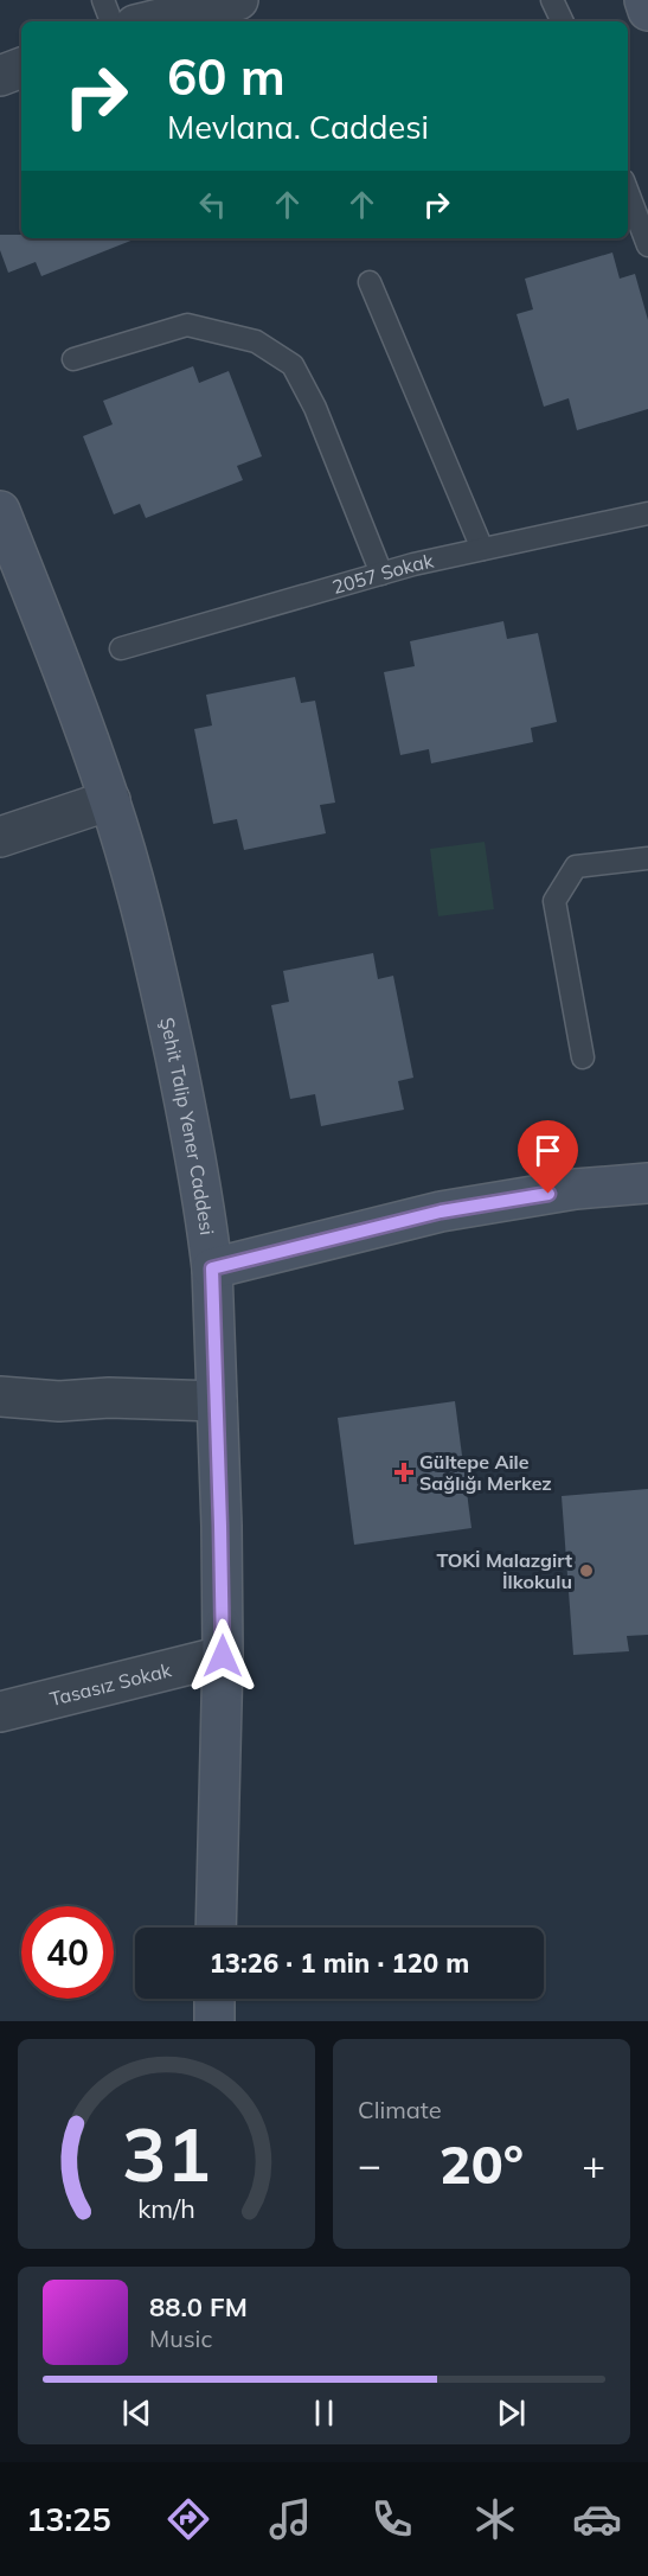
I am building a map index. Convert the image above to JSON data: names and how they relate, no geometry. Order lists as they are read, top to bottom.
{
  "streets": {
    "street": ["Şehit Talip Yener Caddesi", "Tasasız Sokak"],
    "lane": ["2057 Sokak"]
  },
  "crossings": [
    ["Şehit Talip Yener Caddesi", "Tasasız Sokak"]
  ],
  "places": {
    "health": ["Gültepe Aile Sağlığı Merkez"],
    "other": ["TOKİ Malazgirt İlkokulu"]
  },
  "page": {
    "turn": ["60 m", "Mevlana. Caddesi"],
    "limit": "40",
    "trip": "13:26 · 1 min · 120 m",
    "tile": "Climate",
    "heat": ["−", "20°", "+"],
    "song": ["88.0 FM", "Music"],
    "tabs": "13:25",
    "gauge": ["31", "km/h"]
  }
}
